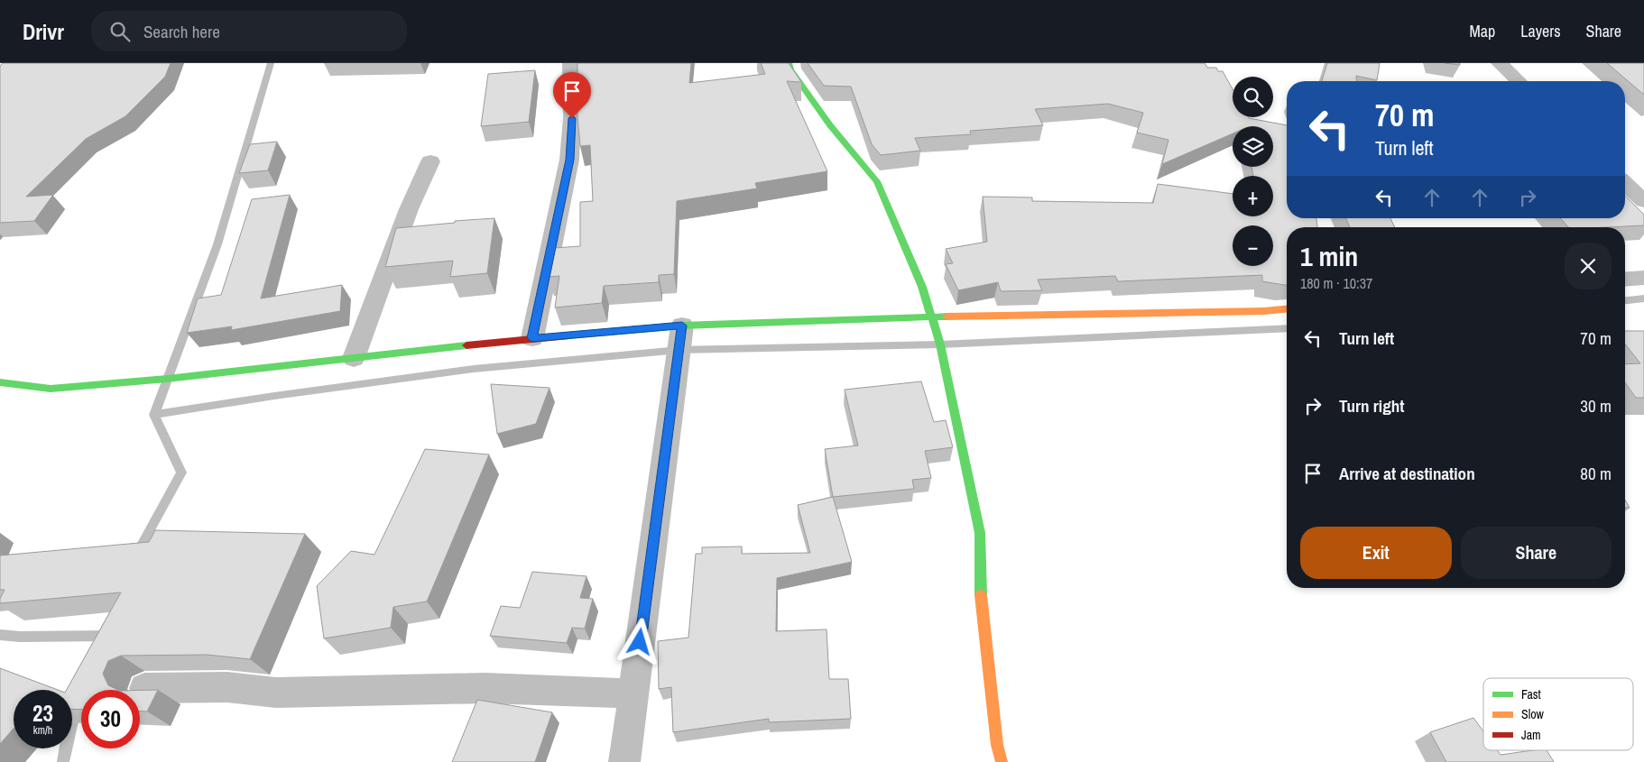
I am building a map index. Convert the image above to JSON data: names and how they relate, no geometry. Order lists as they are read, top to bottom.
{
  "legend": ["Fast", "Slow", "Jam"],
  "page": {
    "header": "Drivr",
    "search": "Search here",
    "nav": ["Map", "Layers", "Share"],
    "map_buttons": ["+", "−"],
    "turn": ["70 m", "Turn left"],
    "heading": ["1 min", "180 m · 10:37"],
    "list": [
      {
        "name": "Turn left",
        "value": "70 m"
      },
      {
        "name": "Turn right",
        "value": "30 m"
      },
      {
        "name": "Arrive at destination",
        "value": "80 m"
      }
    ],
    "buttons": ["Exit", "Share"],
    "speed": "23 km/h",
    "limit": "30"
  }
}
